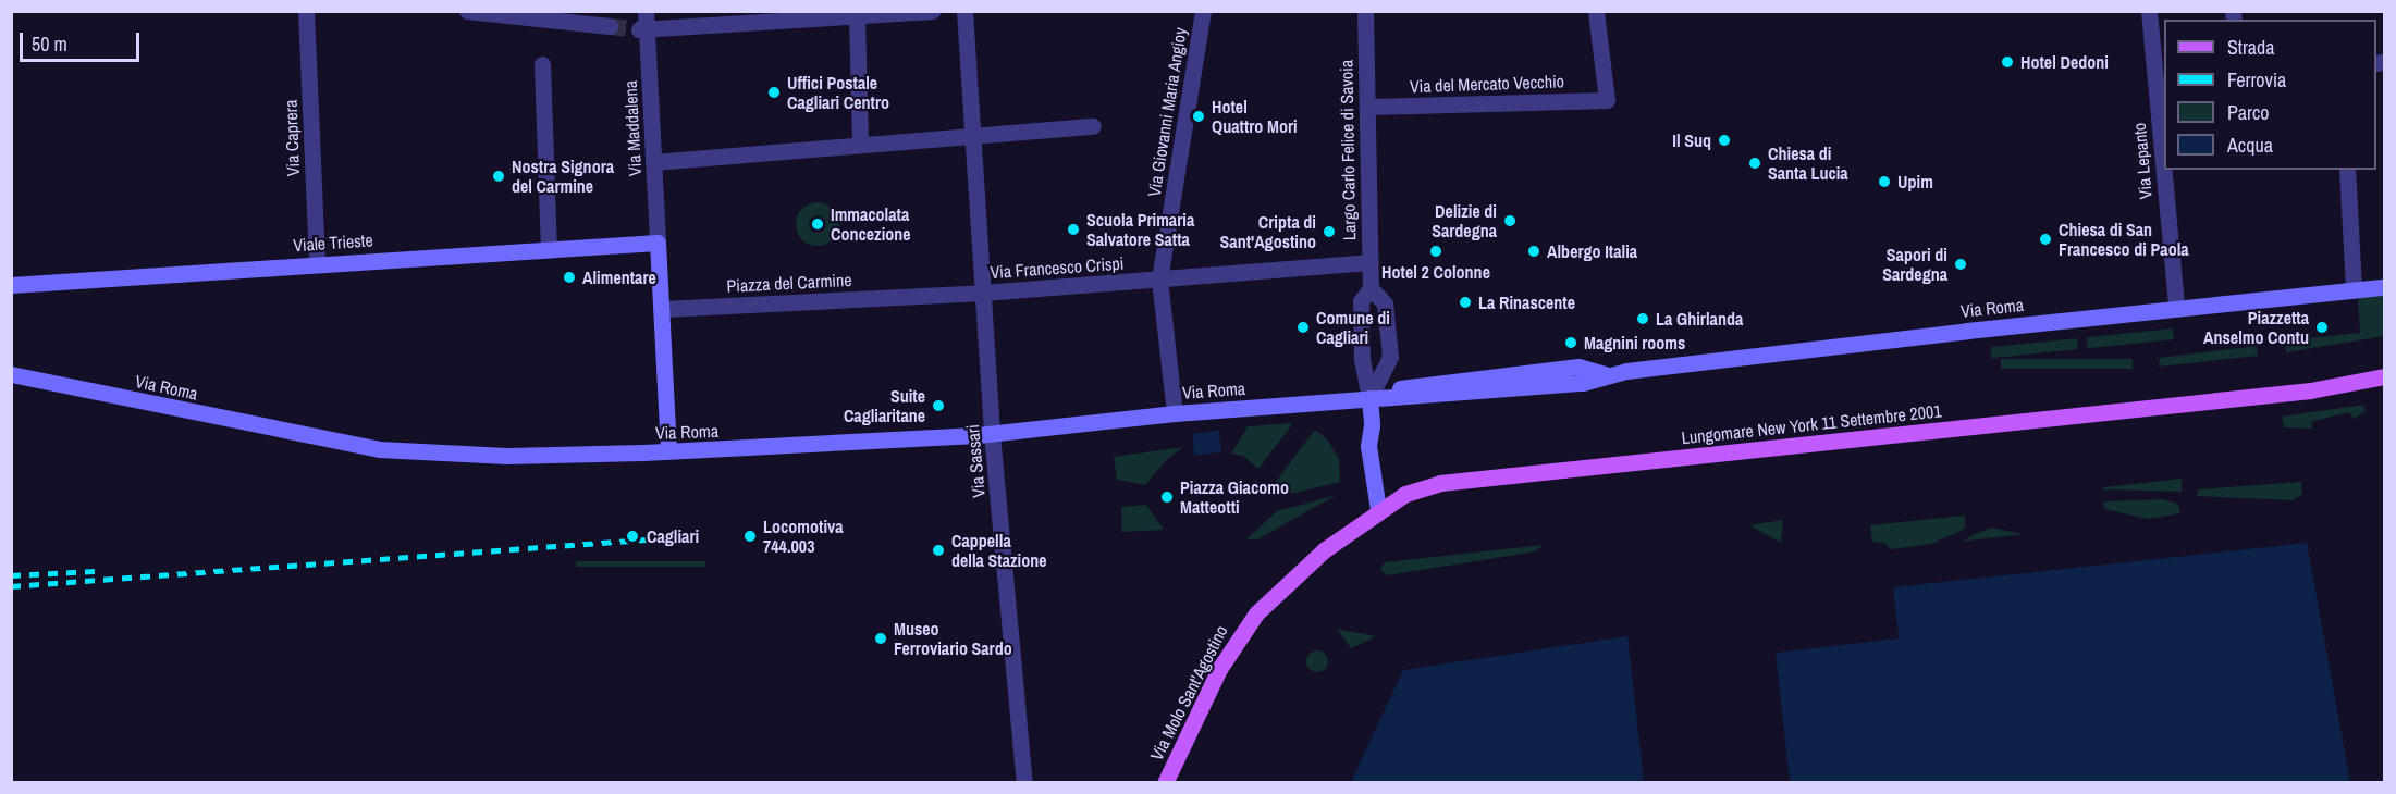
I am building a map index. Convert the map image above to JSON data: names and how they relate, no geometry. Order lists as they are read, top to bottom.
{
  "streets": {
    "main road": [
      "Viale Trieste",
      "Via Roma",
      "Lungomare New York 11 Settembre 2001",
      "Via Molo Sant'Agostino"
    ],
    "street": [
      "Via del Mercato Vecchio",
      "Via Giovanni Maria Angioy",
      "Via Maddalena",
      "Via Caprera",
      "Largo Carlo Felice di Savoia",
      "Via Lepanto",
      "Via Francesco Crispi",
      "Piazza del Carmine",
      "Via Sassari"
    ]
  },
  "crossings": [
    ["Via del Mercato Vecchio", "Largo Carlo Felice di Savoia"],
    ["Via Giovanni Maria Angioy", "Via Francesco Crispi"],
    ["Via Giovanni Maria Angioy", "Via Roma"],
    ["Via Maddalena", "Viale Trieste"],
    ["Via Caprera", "Viale Trieste"],
    ["Largo Carlo Felice di Savoia", "Via Francesco Crispi"],
    ["Largo Carlo Felice di Savoia", "Via Roma"],
    ["Via Lepanto", "Via Roma"],
    ["Via Francesco Crispi", "Piazza del Carmine"],
    ["Via Francesco Crispi", "Via Sassari"],
    ["Piazza del Carmine", "Via Sassari"],
    ["Via Roma", "Via Sassari"],
    ["Lungomare New York 11 Settembre 2001", "Via Molo Sant'Agostino"]
  ],
  "places": [
    "Hotel Dedoni",
    "Uffici Postale Cagliari Centro",
    "Hotel Quattro Mori",
    "Il Suq",
    "Chiesa di Santa Lucia",
    "Nostra Signora del Carmine",
    "Upim",
    "Delizie di Sardegna",
    "Immacolata Concezione",
    "Scuola Primaria Salvatore Satta",
    "Cripta di Sant'Agostino",
    "Chiesa di San Francesco di Paola",
    "Hotel 2 Colonne",
    "Albergo Italia",
    "Sapori di Sardegna",
    "Alimentare",
    "La Rinascente",
    "La Ghirlanda",
    "Comune di Cagliari",
    "Piazzetta Anselmo Contu",
    "Magnini rooms",
    "Suite Cagliaritane",
    "Piazza Giacomo Matteotti",
    "Cagliari",
    "Locomotiva 744.003",
    "Cappella della Stazione",
    "Museo Ferroviario Sardo"
  ],
  "legend": [
    "Strada",
    "Ferrovia",
    "Parco",
    "Acqua"
  ],
  "scale_bar": "50 m"
}
